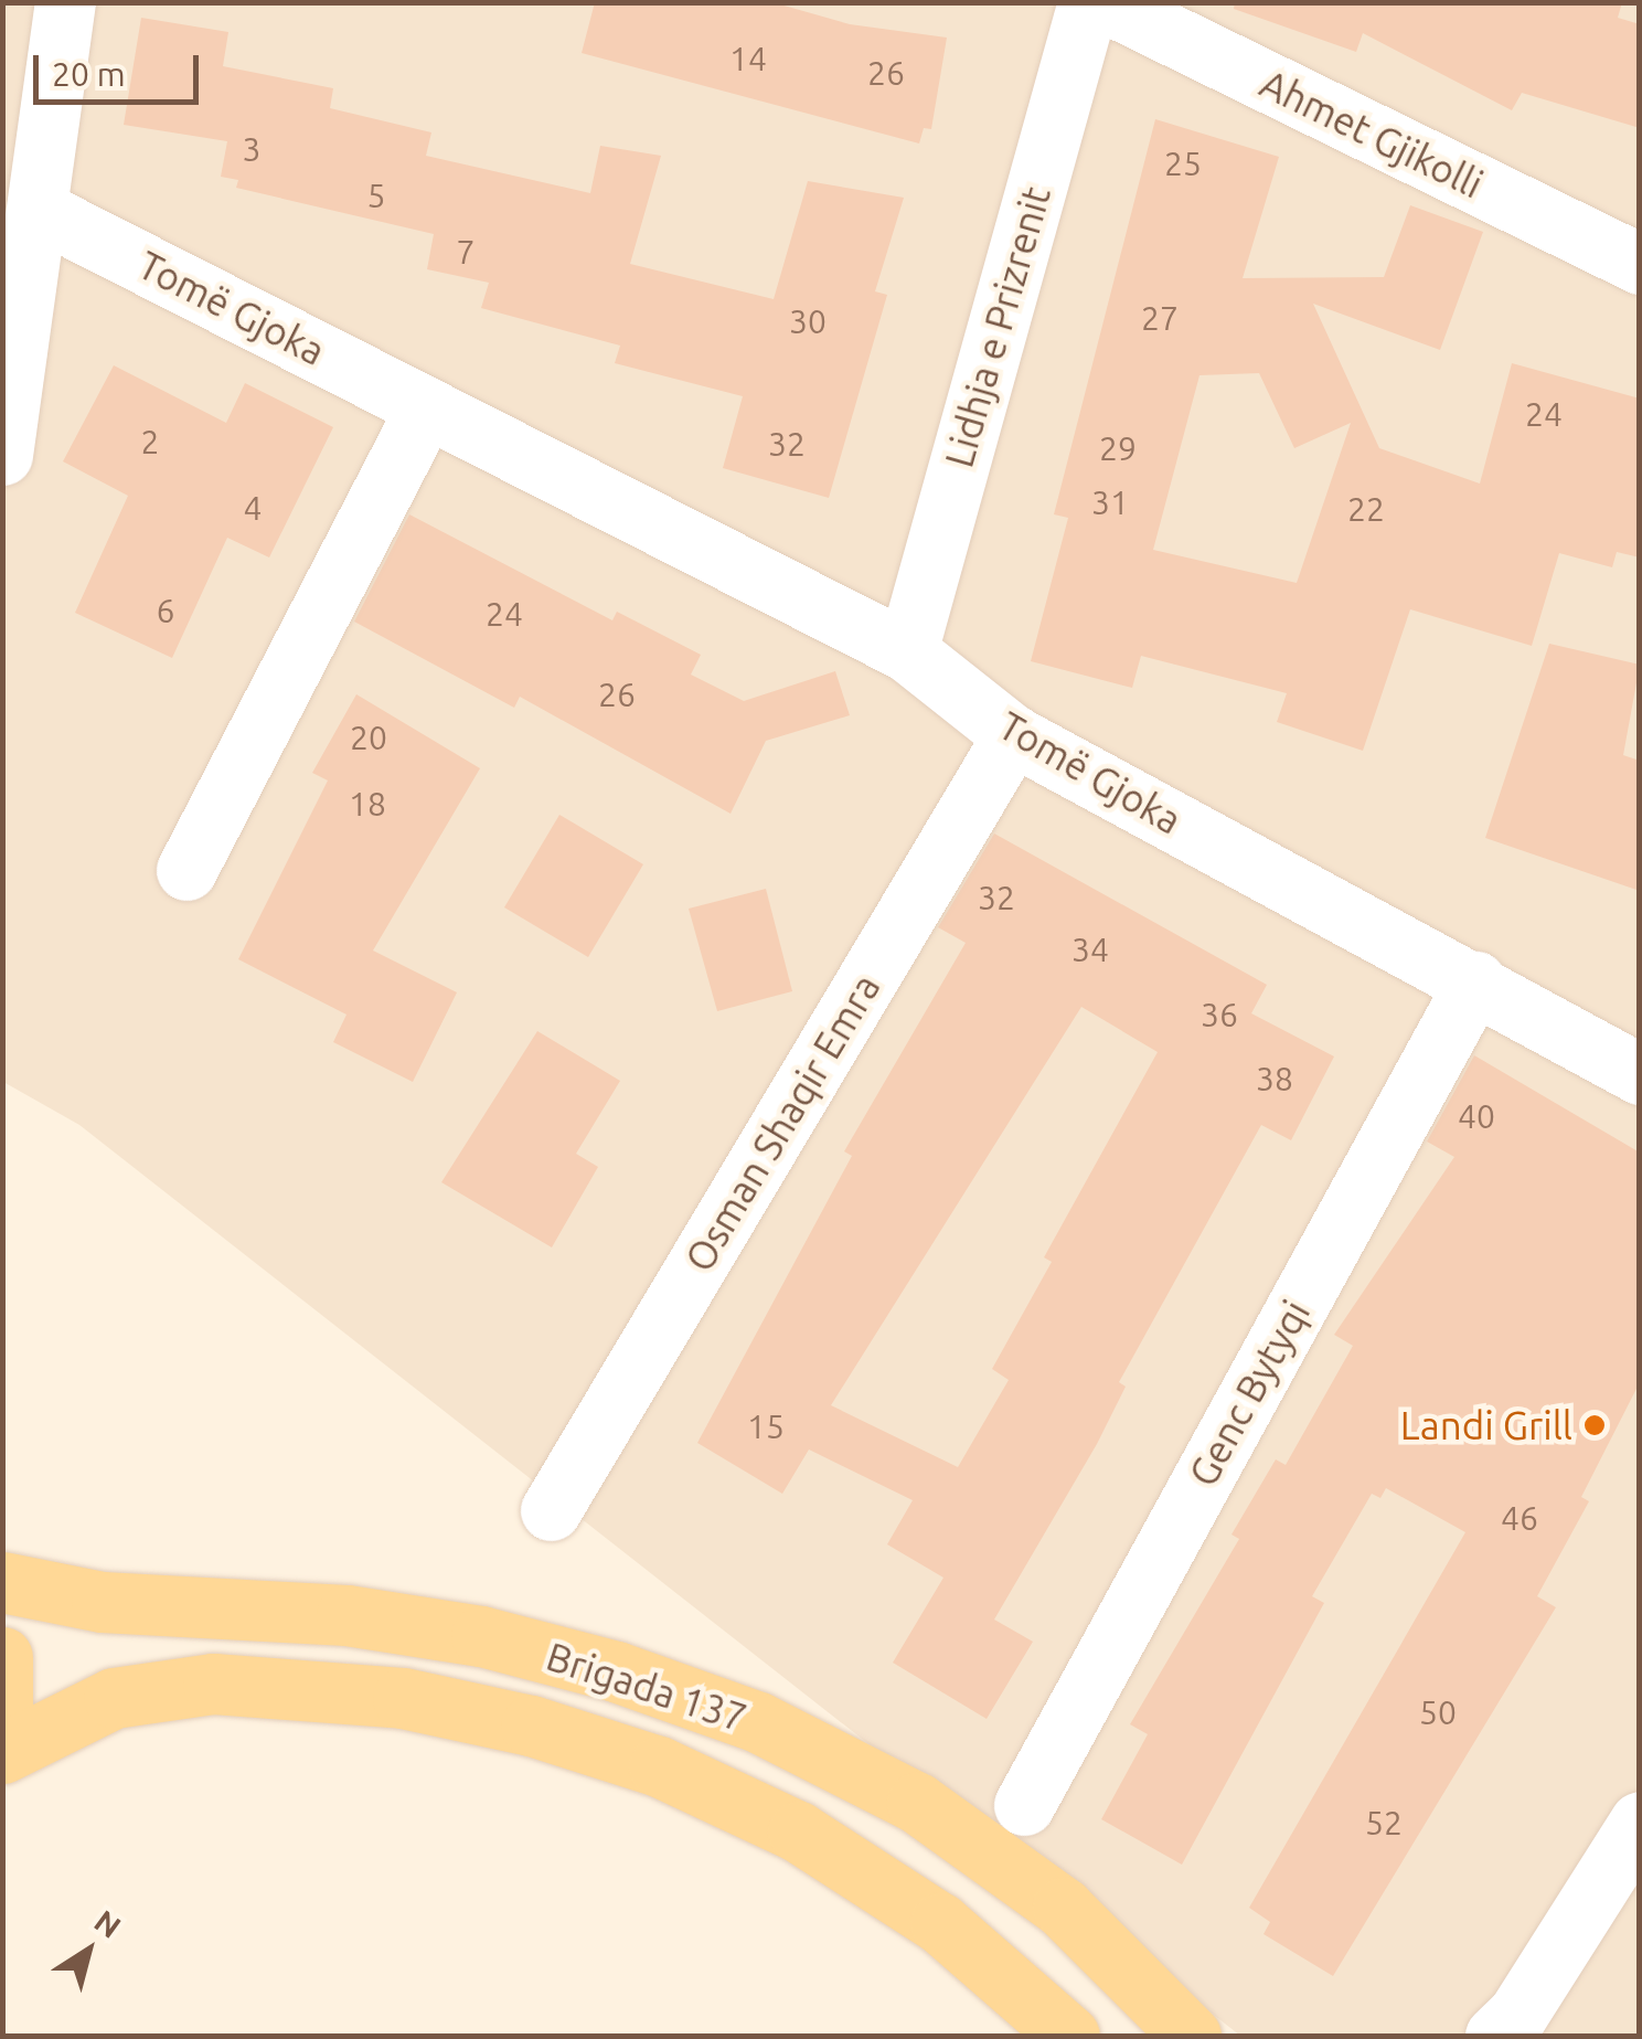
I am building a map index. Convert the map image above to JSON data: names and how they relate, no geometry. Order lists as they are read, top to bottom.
{
  "streets": {
    "main road": ["Brigada 137"],
    "street": [
      "Ahmet Gjikolli",
      "Tomë Gjoka",
      "Lidhja e Prizrenit",
      "Osman Shaqir Emra",
      "Genc Bytyqi"
    ]
  },
  "crossings": [
    ["Tomë Gjoka", "Lidhja e Prizrenit"],
    ["Tomë Gjoka", "Osman Shaqir Emra"],
    ["Tomë Gjoka", "Genc Bytyqi"]
  ],
  "places": ["Landi Grill"],
  "house_numbers": [
    "14",
    "26",
    "3",
    "25",
    "5",
    "7",
    "27",
    "30",
    "24",
    "2",
    "32",
    "29",
    "31",
    "4",
    "22",
    "6",
    "24",
    "26",
    "20",
    "18",
    "32",
    "34",
    "36",
    "38",
    "40",
    "15",
    "46",
    "50",
    "52"
  ],
  "scale_bar": "20 m",
  "north": "top right"
}
